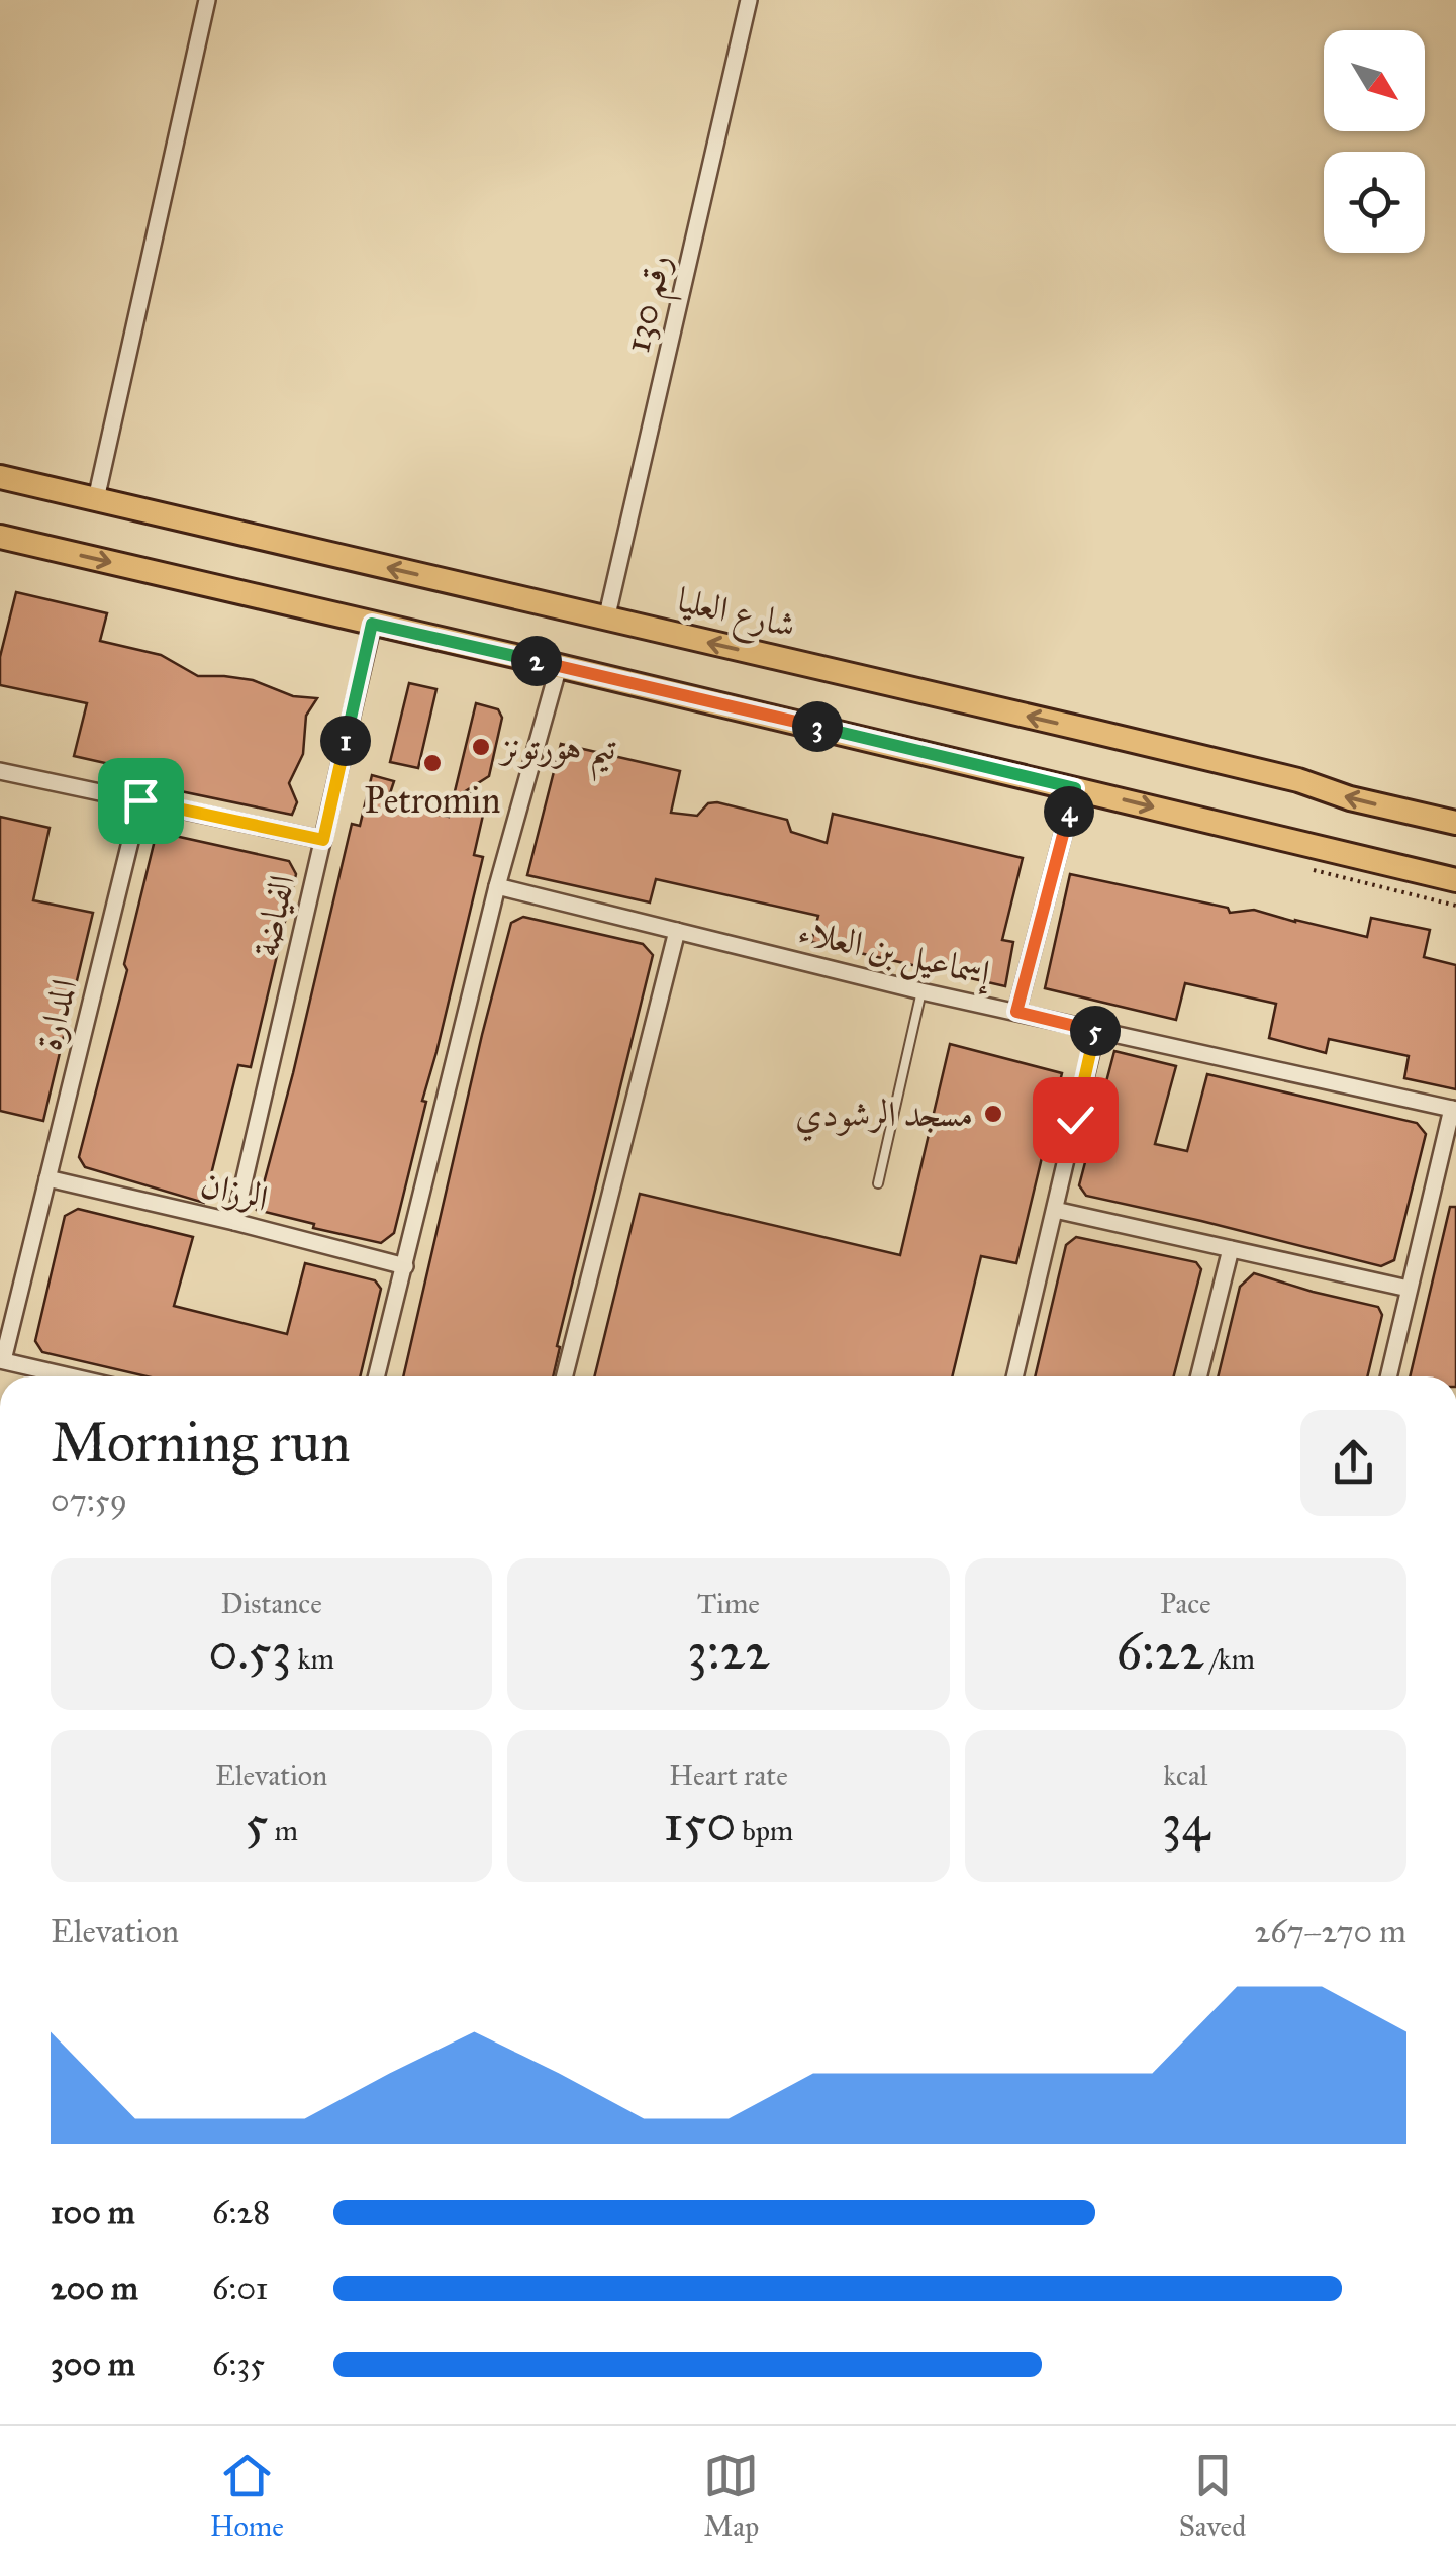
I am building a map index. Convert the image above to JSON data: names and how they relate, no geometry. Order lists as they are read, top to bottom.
{
  "streets": {
    "main road": ["شارع العليا"],
    "street": [
      "رقم 130",
      "الفياضة",
      "إسماعيل بن العلاء",
      "المدارة",
      "الرزان"
    ]
  },
  "crossings": [
    ["رقم 130", "شارع العليا"],
    ["الفياضة", "الرزان"],
    ["المدارة", "الرزان"]
  ],
  "places": ["تيم هورتونز", "Petromin", "مسجد الرشودي"],
  "north": "bottom right",
  "page": {
    "pins": [
      "2",
      "3",
      "1",
      "4",
      "5"
    ],
    "heading": ["Morning run", "07:59"],
    "stats": [
      ["Distance", "0.53 km"],
      ["Time", "3:22"],
      ["Pace", "6:22 /km"],
      ["Elevation", "5 m"],
      ["Heart rate", "150 bpm"],
      ["kcal", "34"]
    ],
    "chart": ["Elevation", "267–270 m"],
    "list": [
      {
        "name": "100 m",
        "note": "6:28"
      },
      {
        "name": "200 m",
        "note": "6:01"
      },
      {
        "name": "300 m",
        "note": "6:35"
      }
    ],
    "tabs": ["Home", "Map", "Saved"]
  }
}
